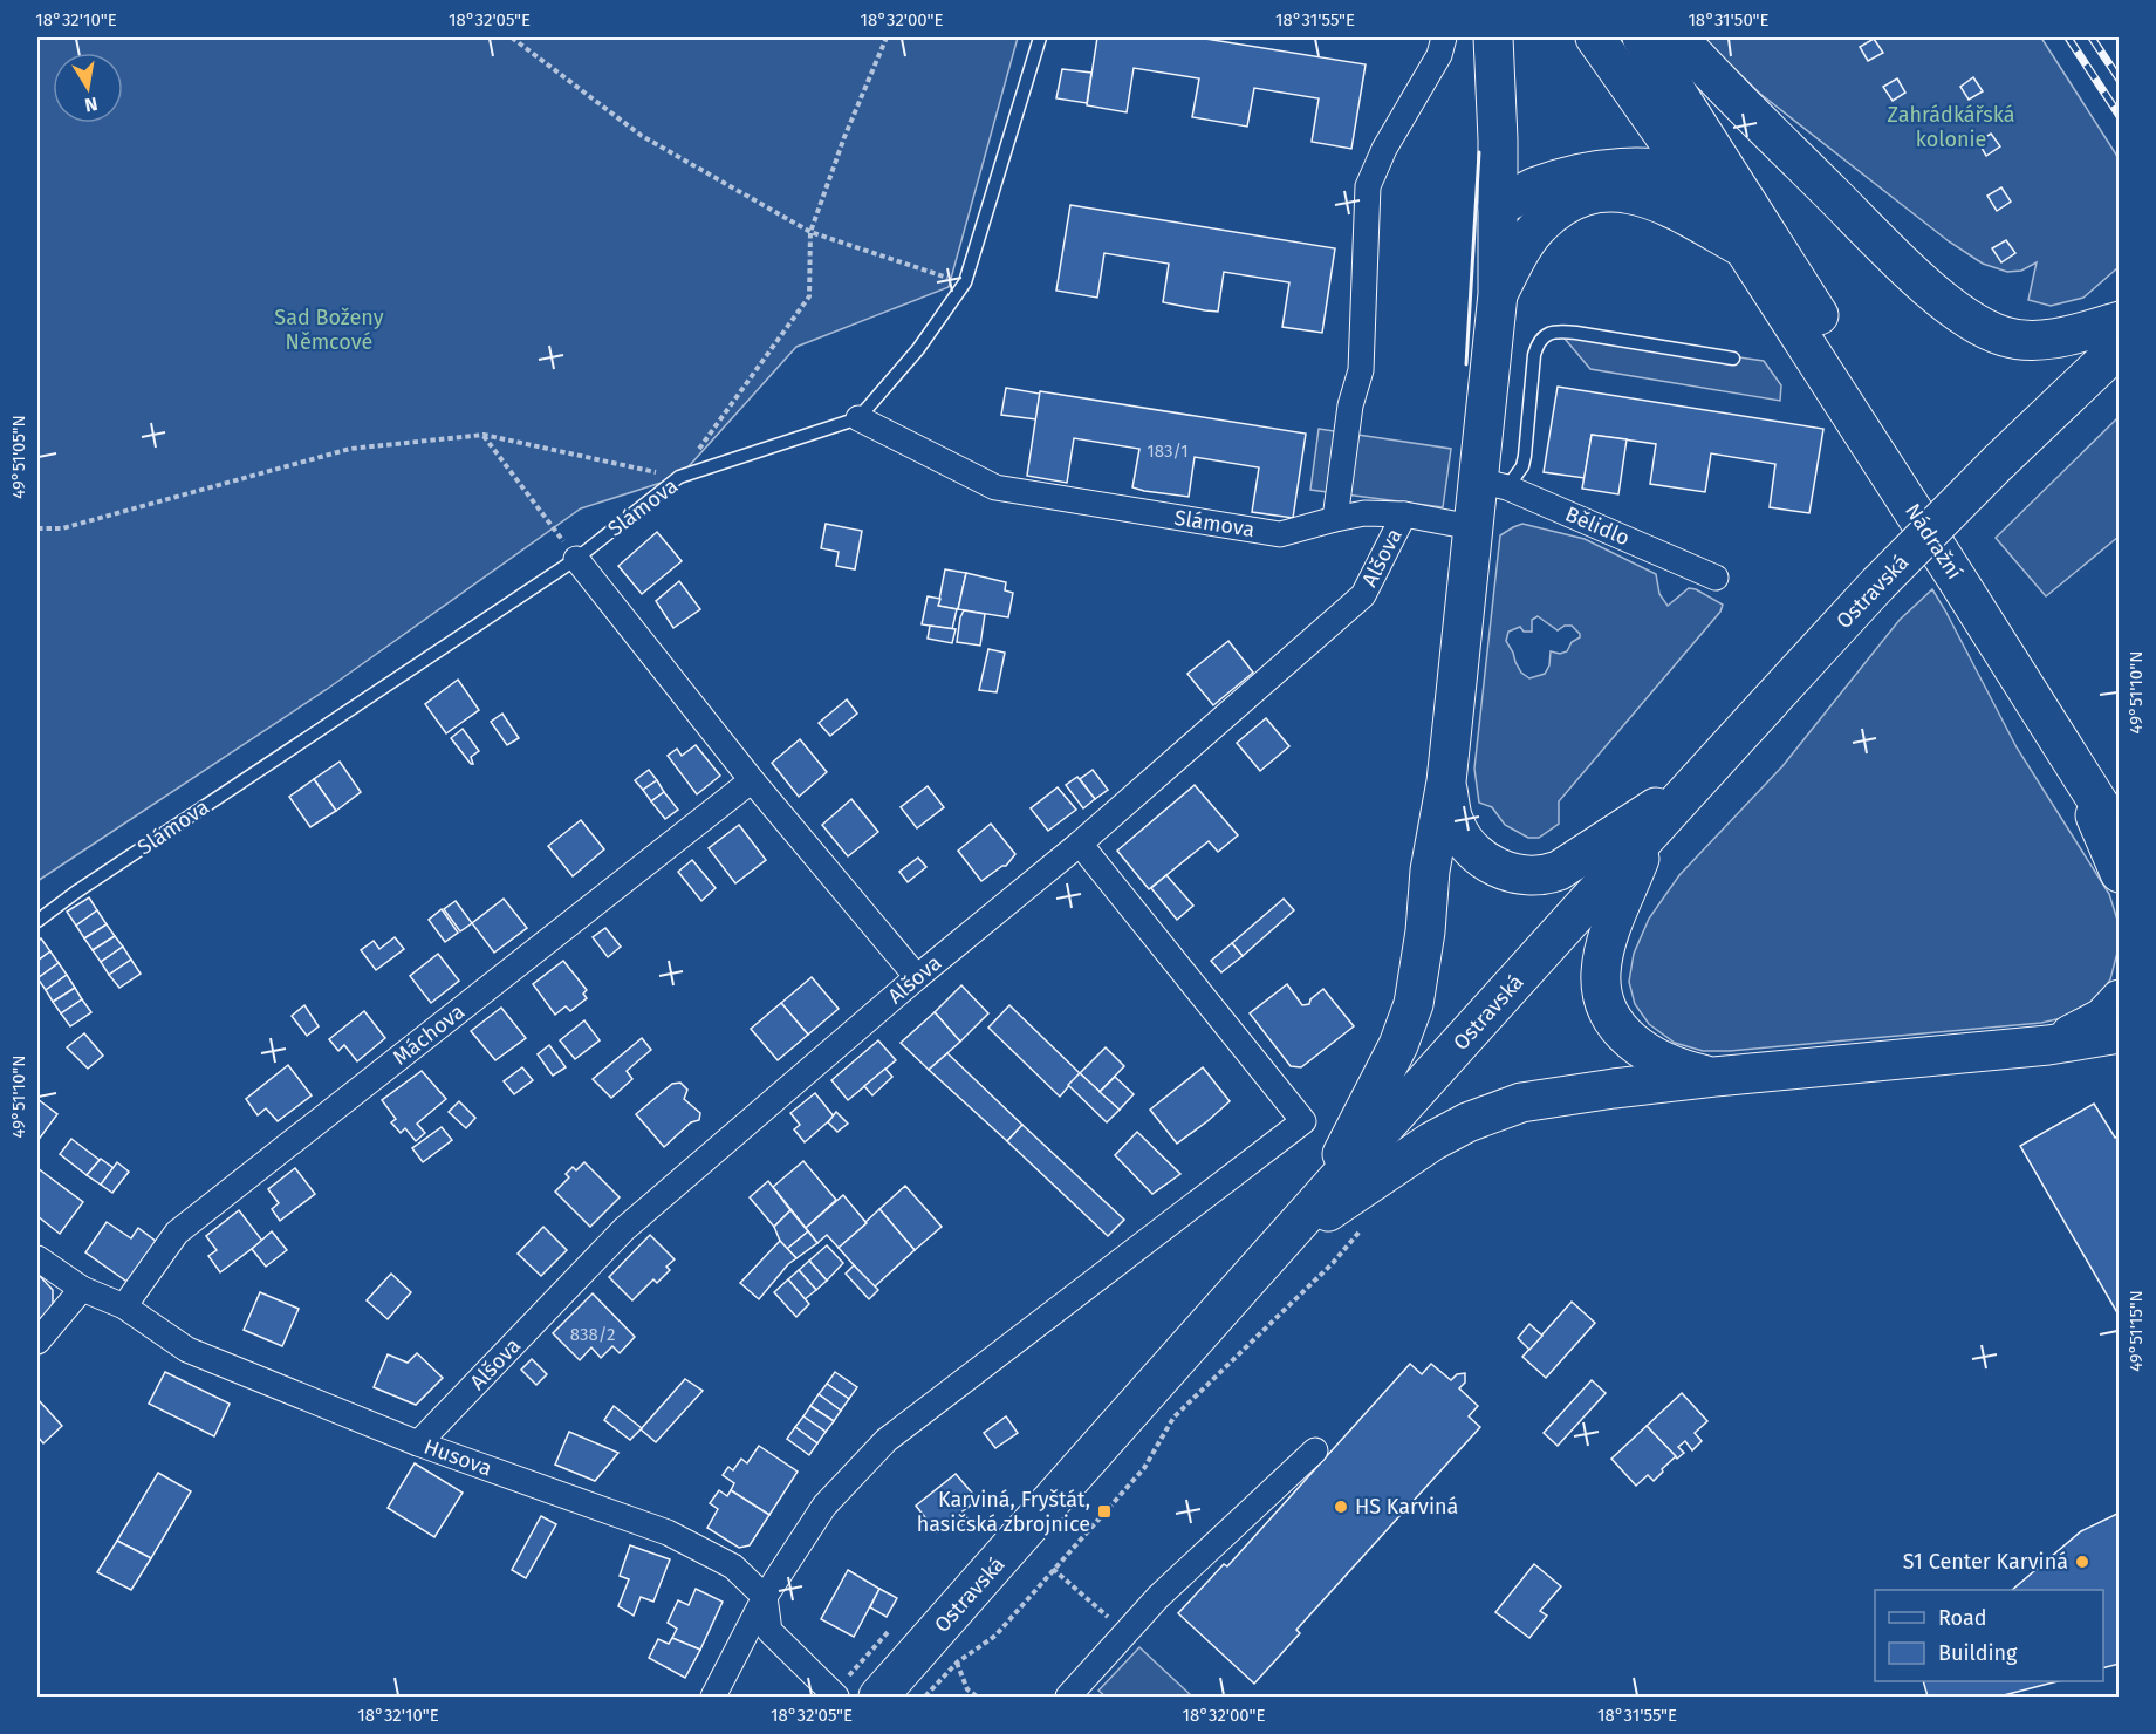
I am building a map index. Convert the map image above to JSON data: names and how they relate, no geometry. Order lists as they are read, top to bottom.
{
  "streets": {
    "main road": ["Nádražní", "Ostravská"],
    "street": [
      "Slámova",
      "Bělidlo",
      "Alšova",
      "Máchova",
      "Husova"
    ]
  },
  "crossings": [
    ["Slámova", "Alšova"],
    ["Alšova", "Husova"],
    ["Máchova", "Husova"]
  ],
  "parks": ["Zahrádkářská kolonie", "Sad Boženy Němcové"],
  "places": {
    "other": ["HS Karviná", "S1 Center Karviná"],
    "transit": ["Karviná, Fryštát, hasičská zbrojnice"]
  },
  "house_numbers": ["183/1", "838/2"],
  "legend": ["Road", "Building"],
  "north": "bottom",
  "coordinates": [
    "18°32'10\"E",
    "18°32'05\"E",
    "18°32'00\"E",
    "18°31'55\"E",
    "18°31'50\"E",
    "49°51'05\"N",
    "49°51'10\"N",
    "49°51'15\"N"
  ]
}
